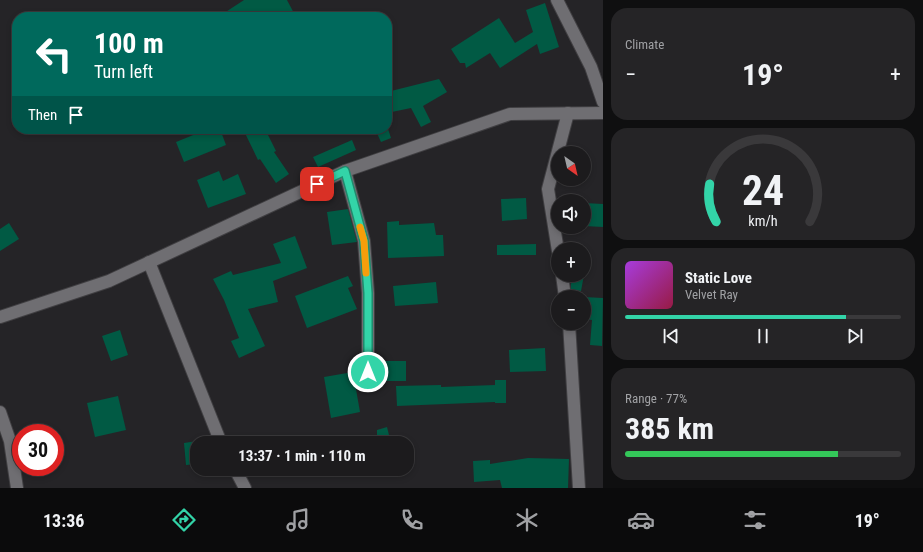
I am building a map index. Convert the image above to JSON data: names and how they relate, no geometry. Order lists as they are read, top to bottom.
{
  "north": "bottom right",
  "page": {
    "tile": [
      "Climate",
      ["Range · 77%", "385 km"]
    ],
    "turn": ["100 m", "Turn left"],
    "heat": ["−", "19°", "+"],
    "then": "Then",
    "map_buttons": ["+", "−"],
    "song": ["Static Love", "Velvet Ray"],
    "limit": "30",
    "trip": "13:37 · 1 min · 110 m",
    "tabs": ["13:36", "19°"],
    "gauge": ["24", "km/h"]
  }
}
